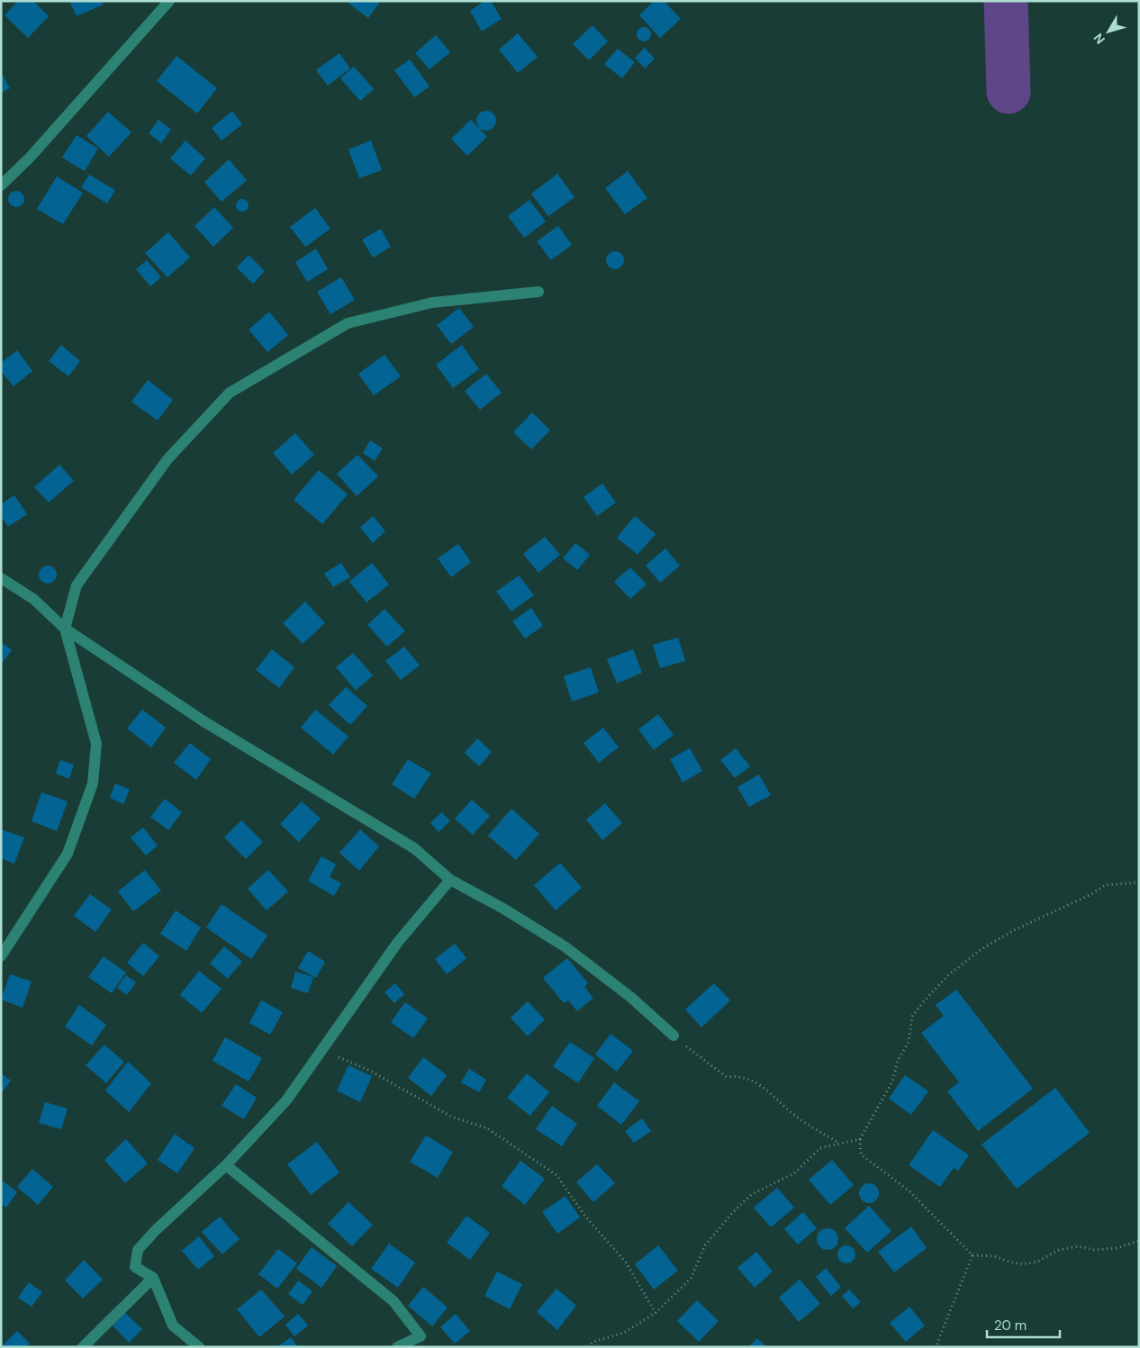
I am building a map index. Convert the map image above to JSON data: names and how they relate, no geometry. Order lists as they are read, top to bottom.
{
  "scale_bar": "20 m",
  "north": "bottom left"
}
